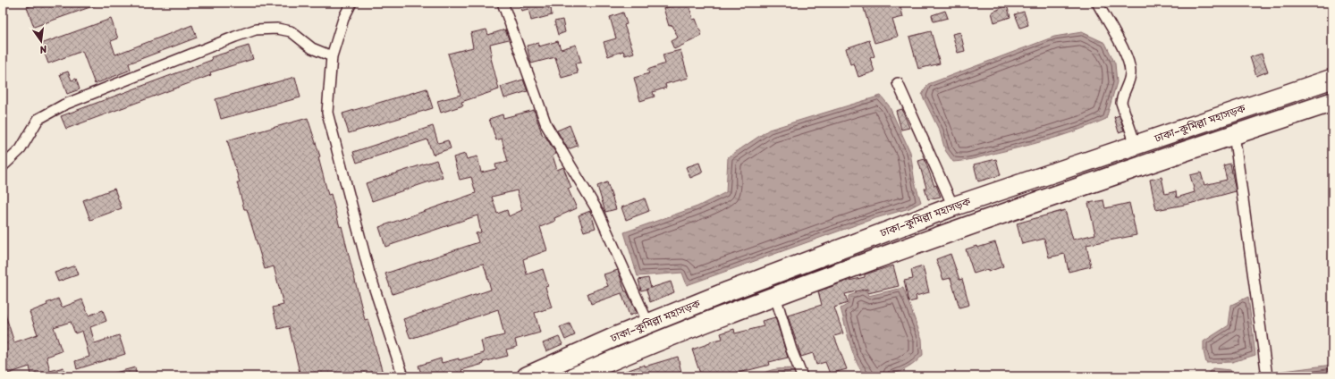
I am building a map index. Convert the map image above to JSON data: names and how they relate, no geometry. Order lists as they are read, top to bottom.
{
  "streets": {
    "highway": ["ঢাকা–কুমিল্লা মহাসড়ক"]
  },
  "north": "bottom"
}
